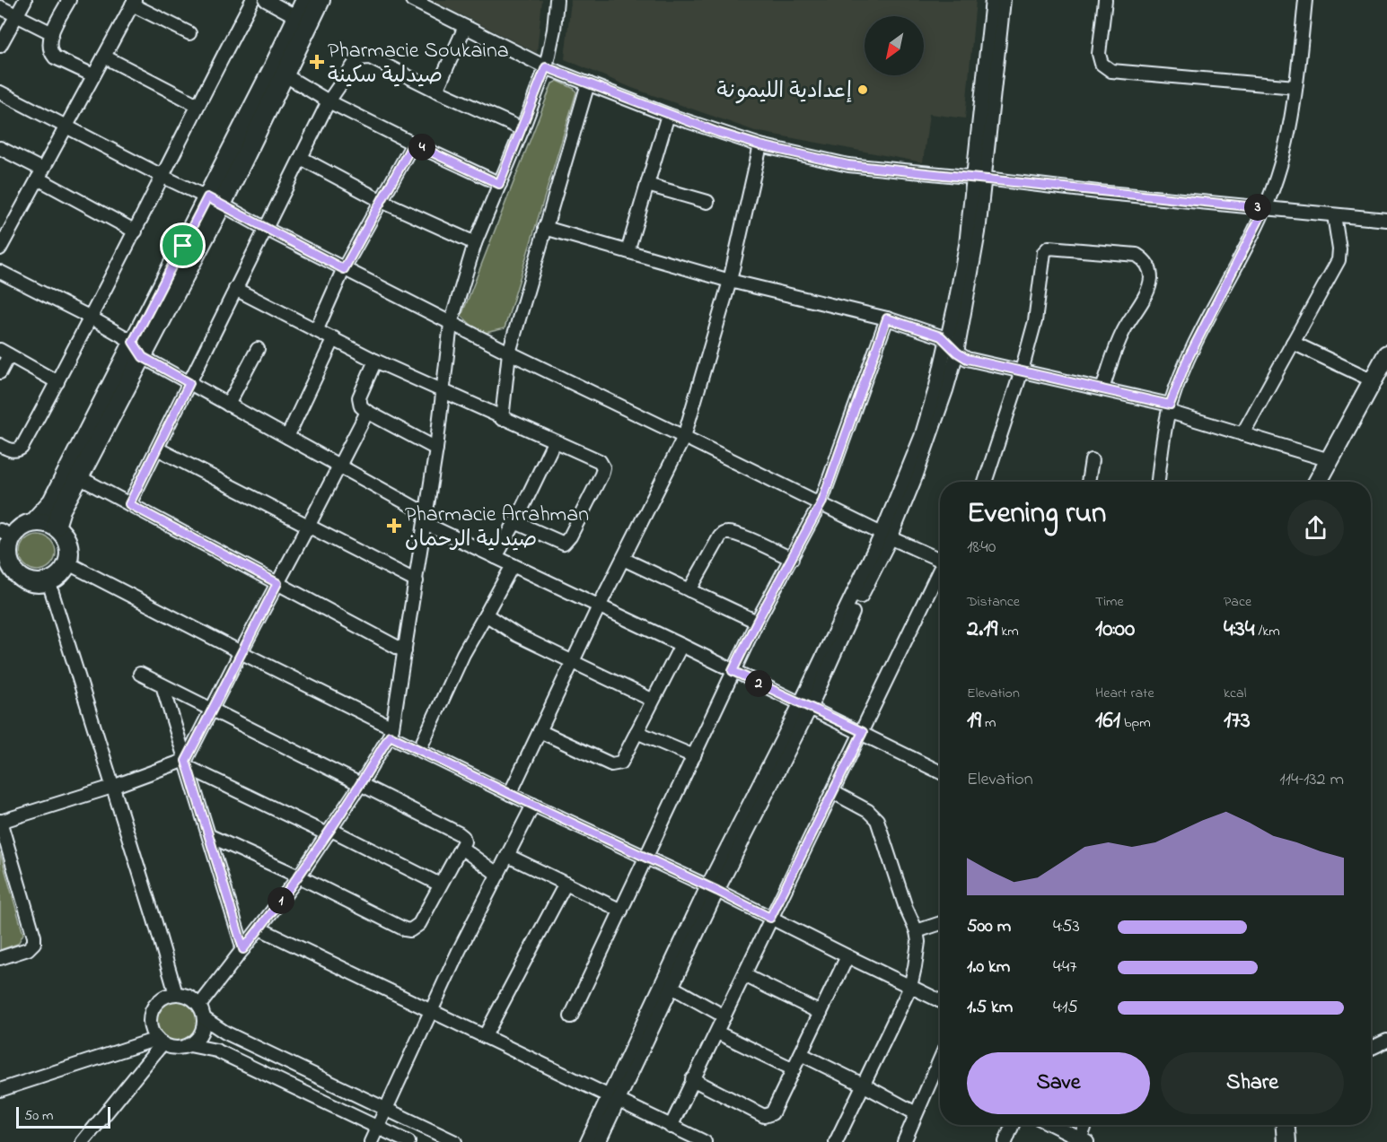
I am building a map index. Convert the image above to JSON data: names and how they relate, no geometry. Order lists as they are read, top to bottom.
{
  "places": {
    "health": ["Pharmacie Soukaina صيدلية سكينة", "Pharmacie Arrahman صيدلية الرحمان"],
    "other": ["إعدادية الليمونة"]
  },
  "scale_bar": "50 m",
  "north": "bottom left",
  "page": {
    "pins": [
      "4",
      "3",
      "2",
      "1"
    ],
    "heading": ["Evening run", "18:40"],
    "stats": [
      ["Distance", "2.19 km"],
      ["Time", "10:00"],
      ["Pace", "4:34 /km"],
      ["Elevation", "19 m"],
      ["Heart rate", "161 bpm"],
      ["kcal", "173"]
    ],
    "chart": ["Elevation", "114–132 m"],
    "list": [
      {
        "name": "500 m",
        "note": "4:53"
      },
      {
        "name": "1.0 km",
        "note": "4:47"
      },
      {
        "name": "1.5 km",
        "note": "4:15"
      }
    ],
    "buttons": ["Save", "Share"],
    "scale": "50 m"
  }
}
